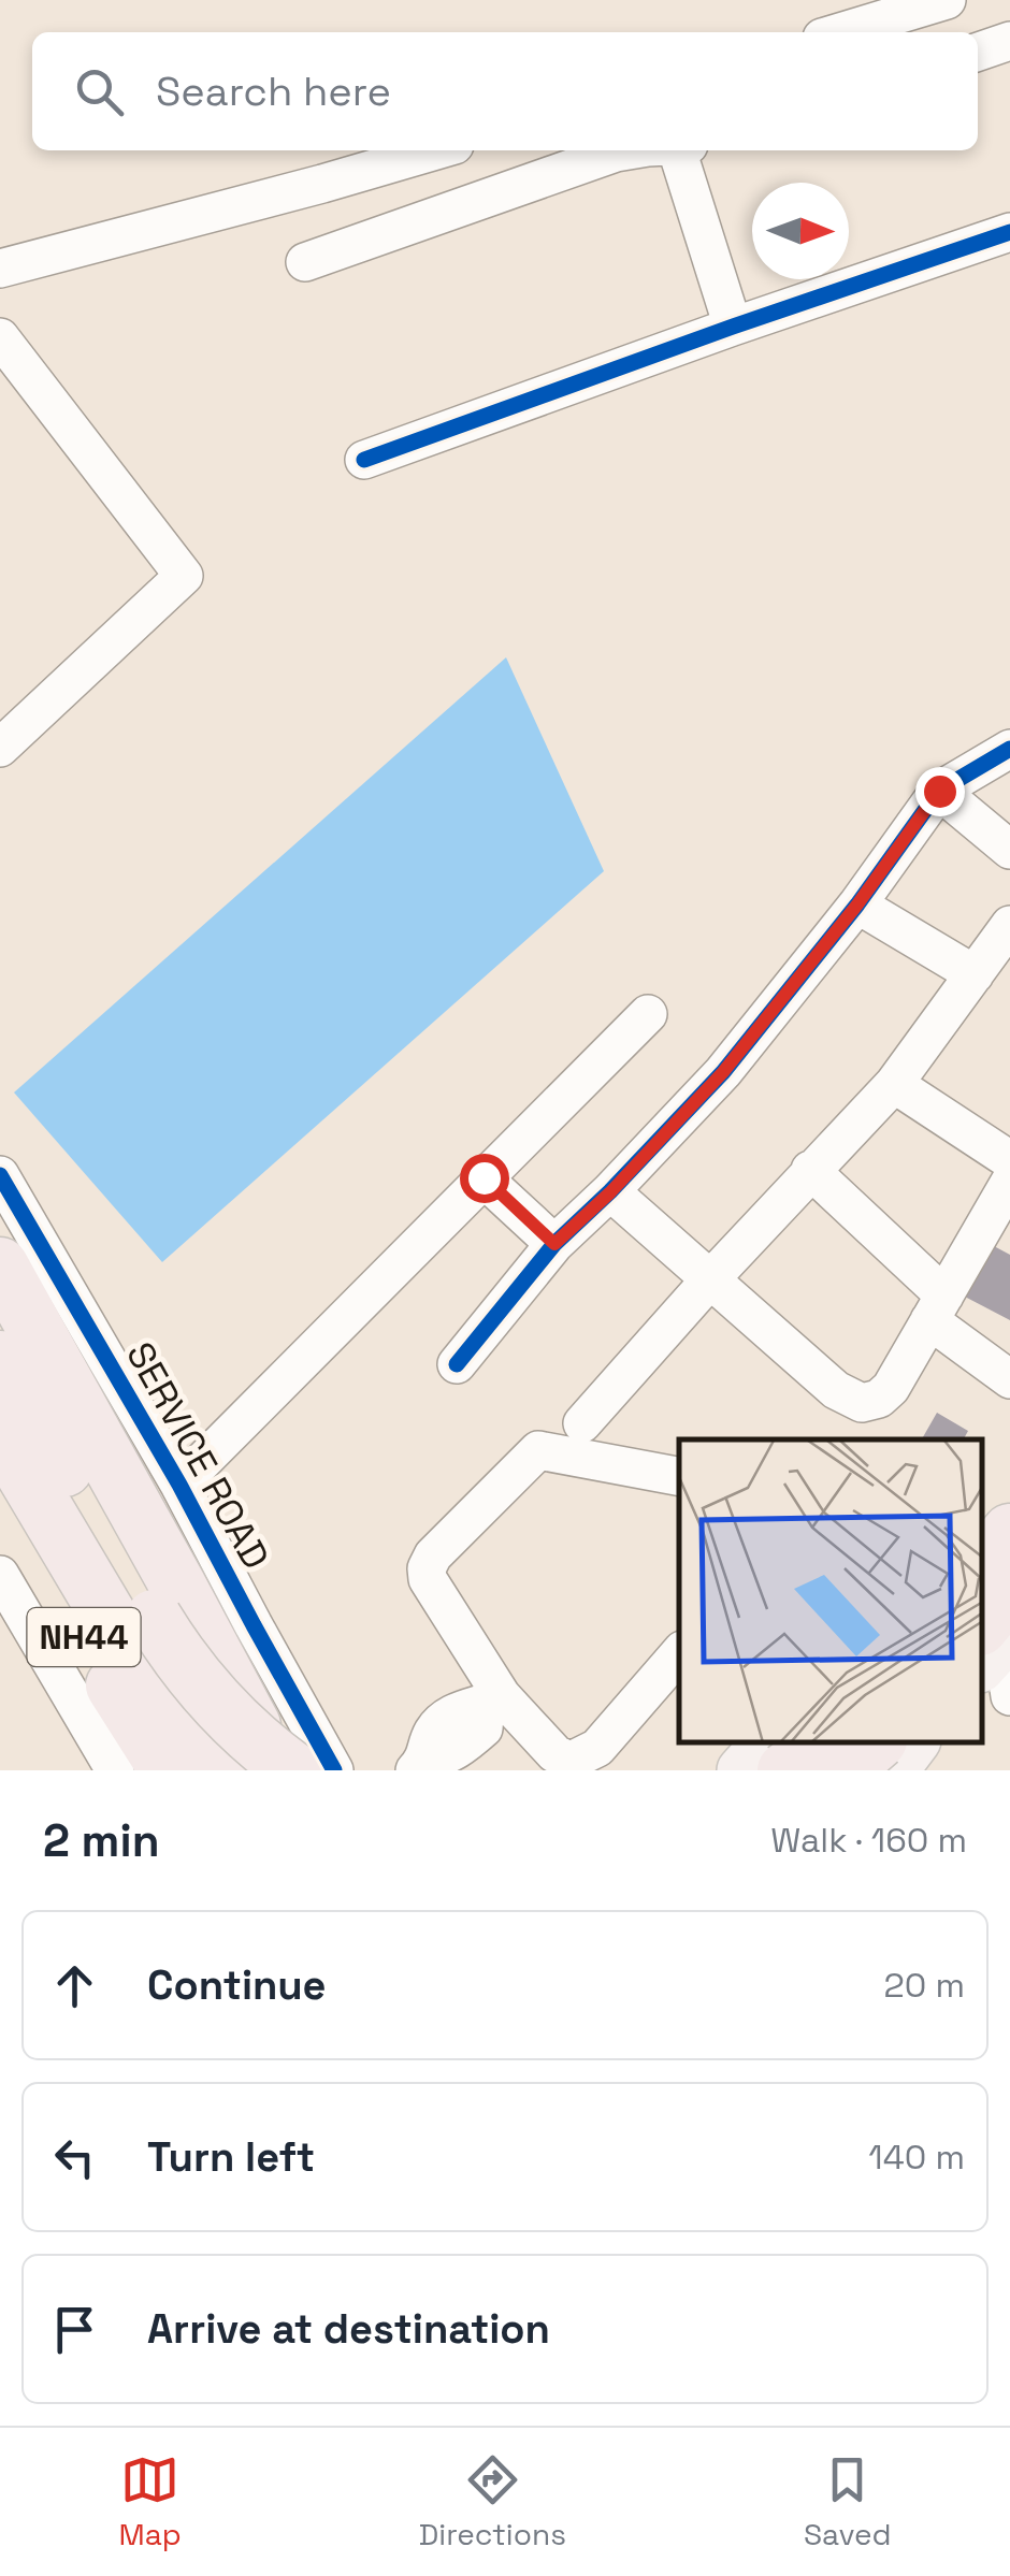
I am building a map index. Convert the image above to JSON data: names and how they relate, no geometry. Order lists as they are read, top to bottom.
{
  "streets": {
    "highway": ["NH44"],
    "street": ["SERVICE ROAD"]
  },
  "north": "right",
  "page": {
    "search": "Search here",
    "heading": ["2 min", "Walk · 160 m"],
    "list": [
      ["Continue", "20 m"],
      ["Turn left", "140 m"],
      "Arrive at destination"
    ],
    "nav": ["Map", "Directions", "Saved"]
  }
}
